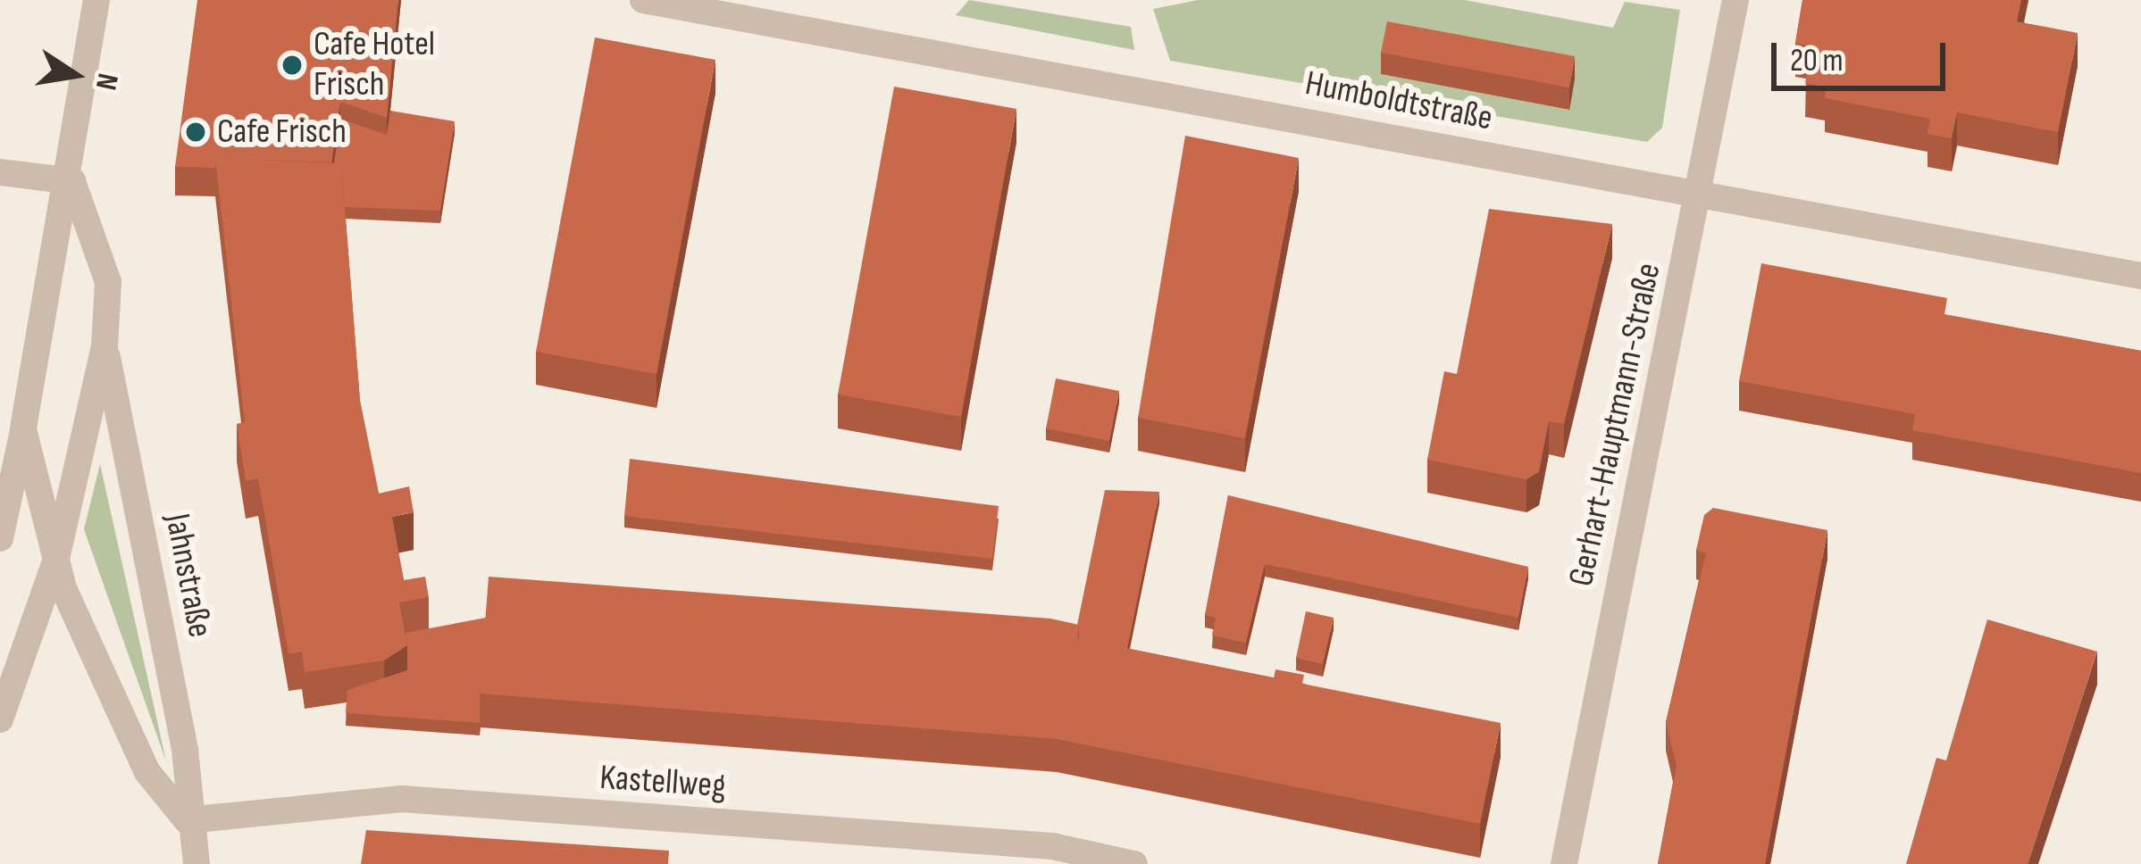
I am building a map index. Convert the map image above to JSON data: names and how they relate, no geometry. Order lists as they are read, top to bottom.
{
  "streets": {
    "street": [
      "Humboldtstraße",
      "Gerhart-Hauptmann-Straße",
      "Jahnstraße",
      "Kastellweg"
    ]
  },
  "crossings": [
    ["Humboldtstraße", "Gerhart-Hauptmann-Straße"],
    ["Jahnstraße", "Kastellweg"]
  ],
  "places": ["Cafe Hotel Frisch", "Cafe Frisch"],
  "scale_bar": "20 m",
  "north": "right"
}
